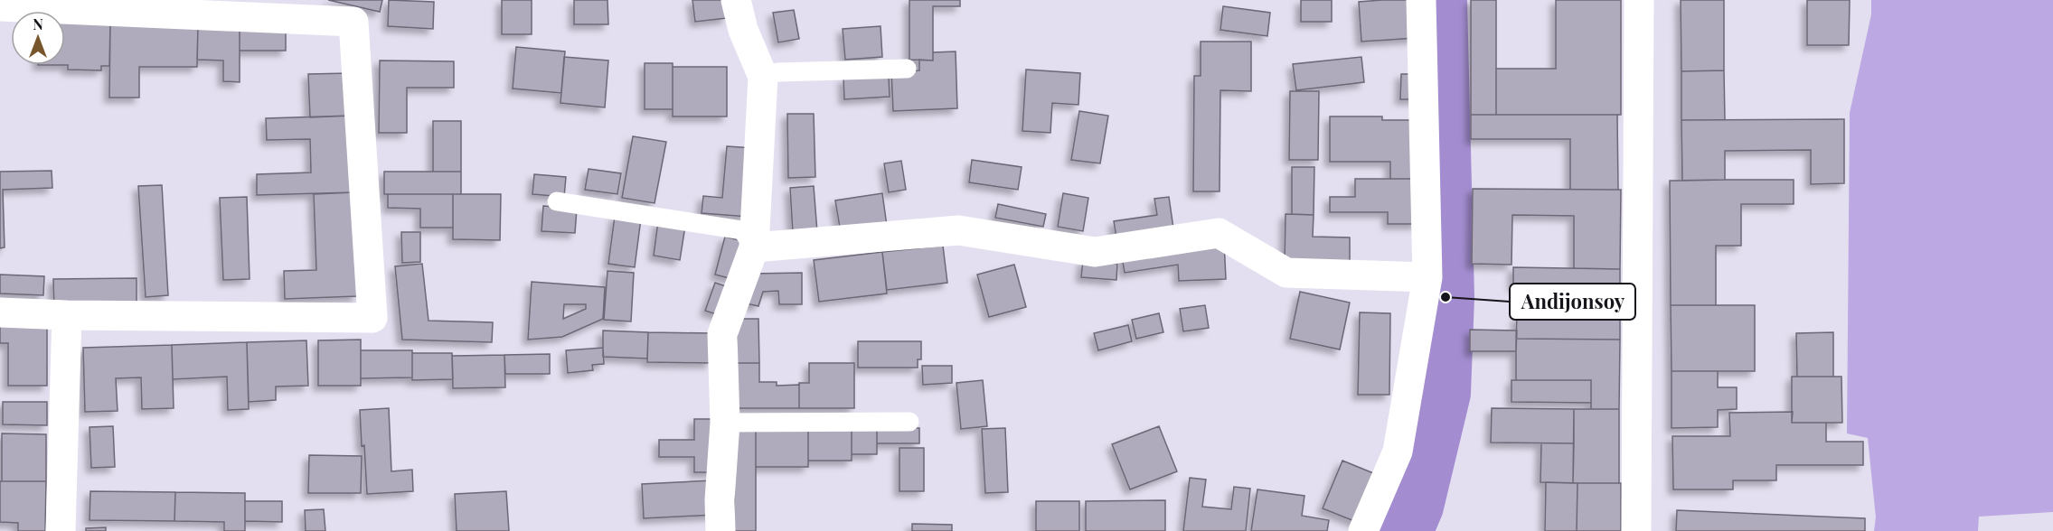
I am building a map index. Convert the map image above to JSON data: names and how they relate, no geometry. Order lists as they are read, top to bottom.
{
  "places": ["Andijonsoy"],
  "north": "top"
}
